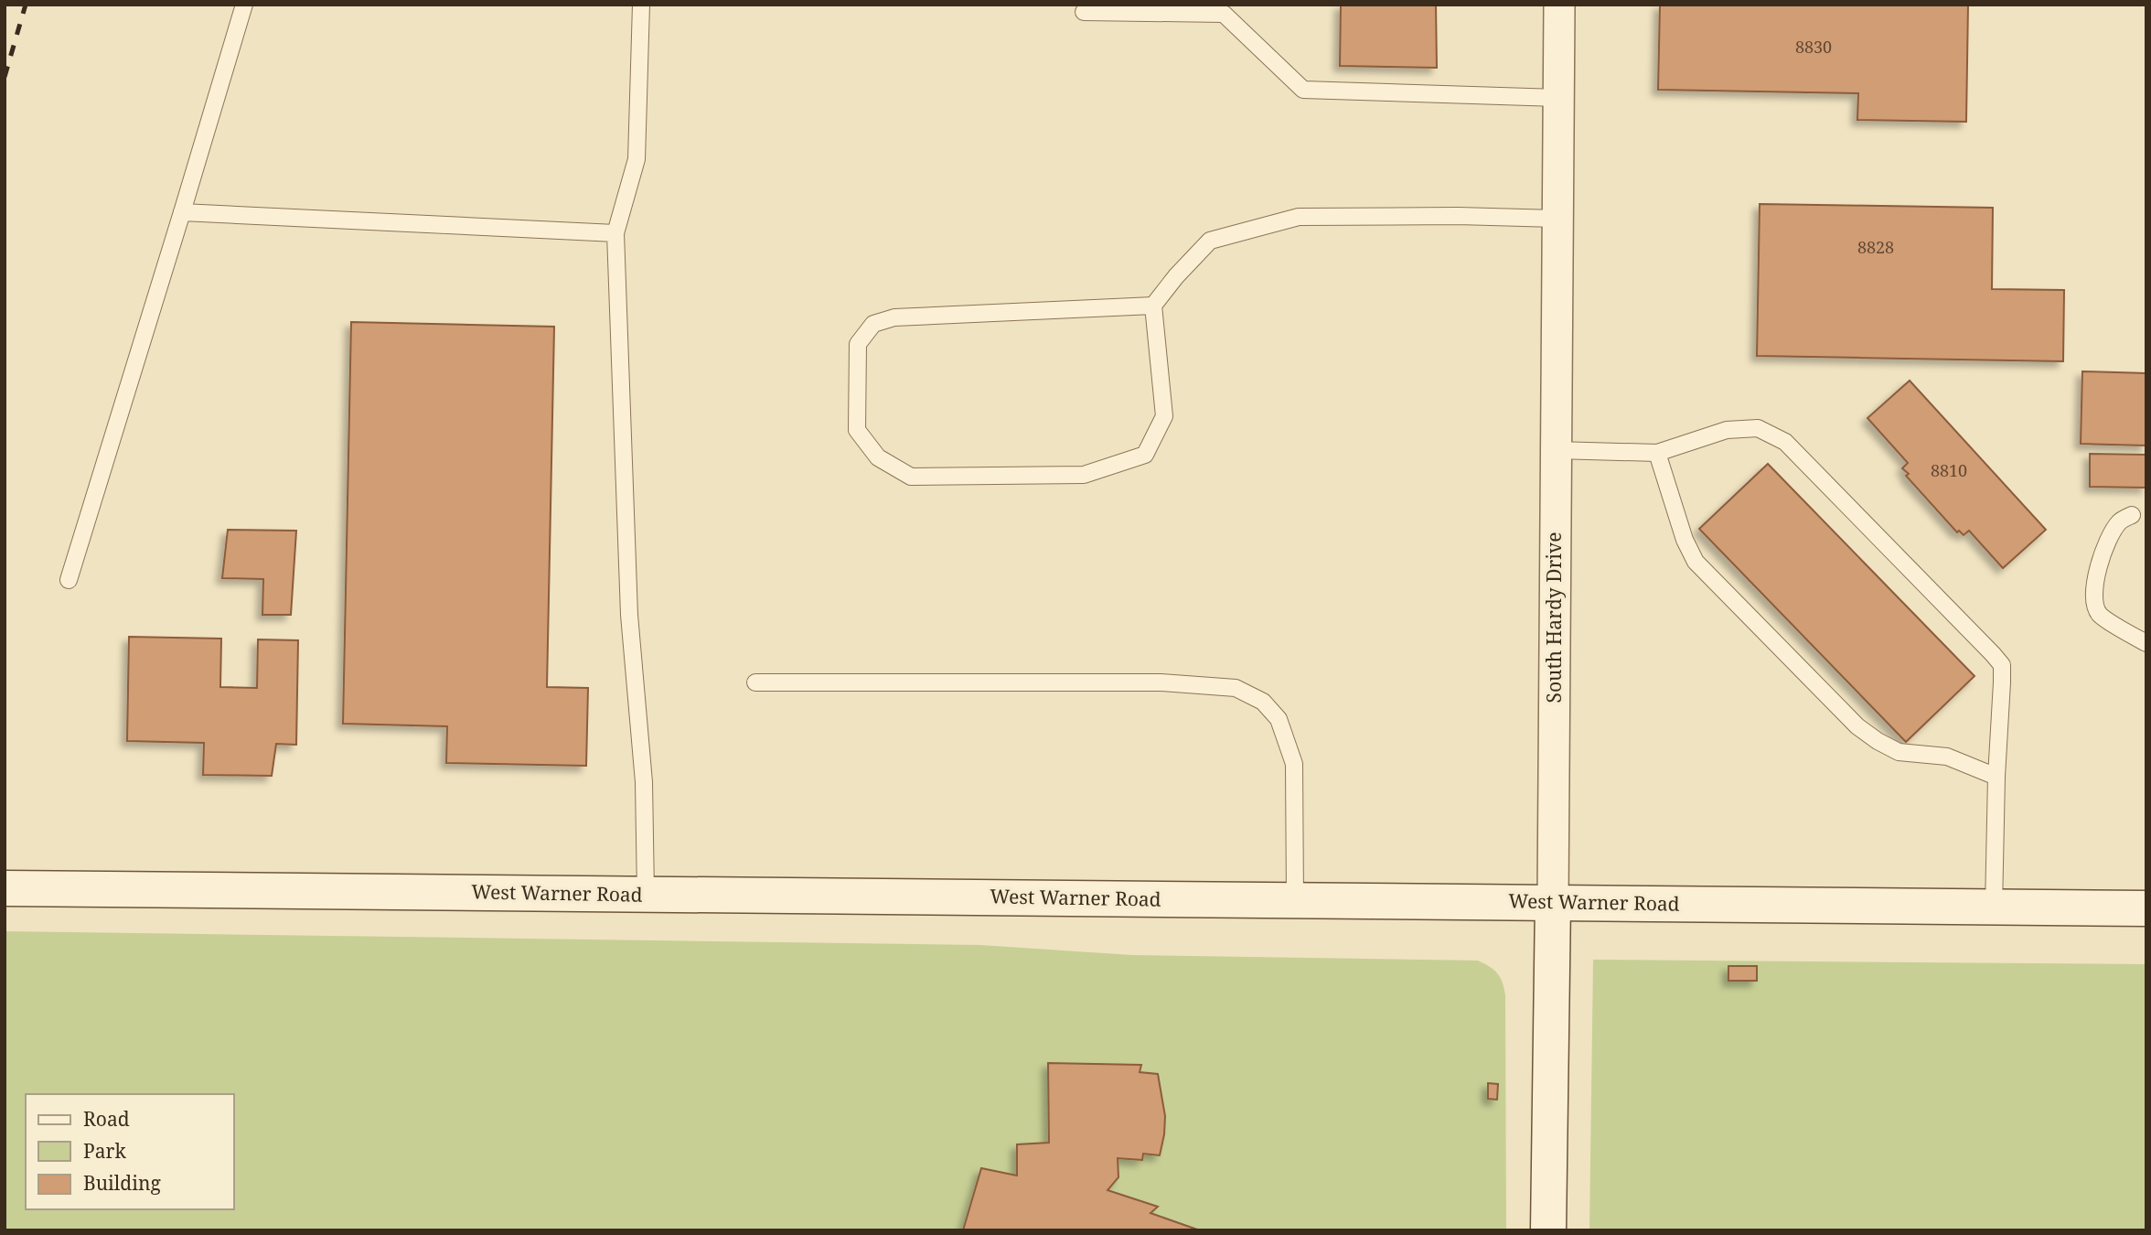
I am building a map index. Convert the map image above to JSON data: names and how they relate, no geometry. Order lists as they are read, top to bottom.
{
  "streets": {
    "main road": ["South Hardy Drive", "West Warner Road"]
  },
  "crossings": [
    ["South Hardy Drive", "West Warner Road"]
  ],
  "house_numbers": ["8830", "8828", "8810"],
  "legend": ["Road", "Park", "Building"]
}
